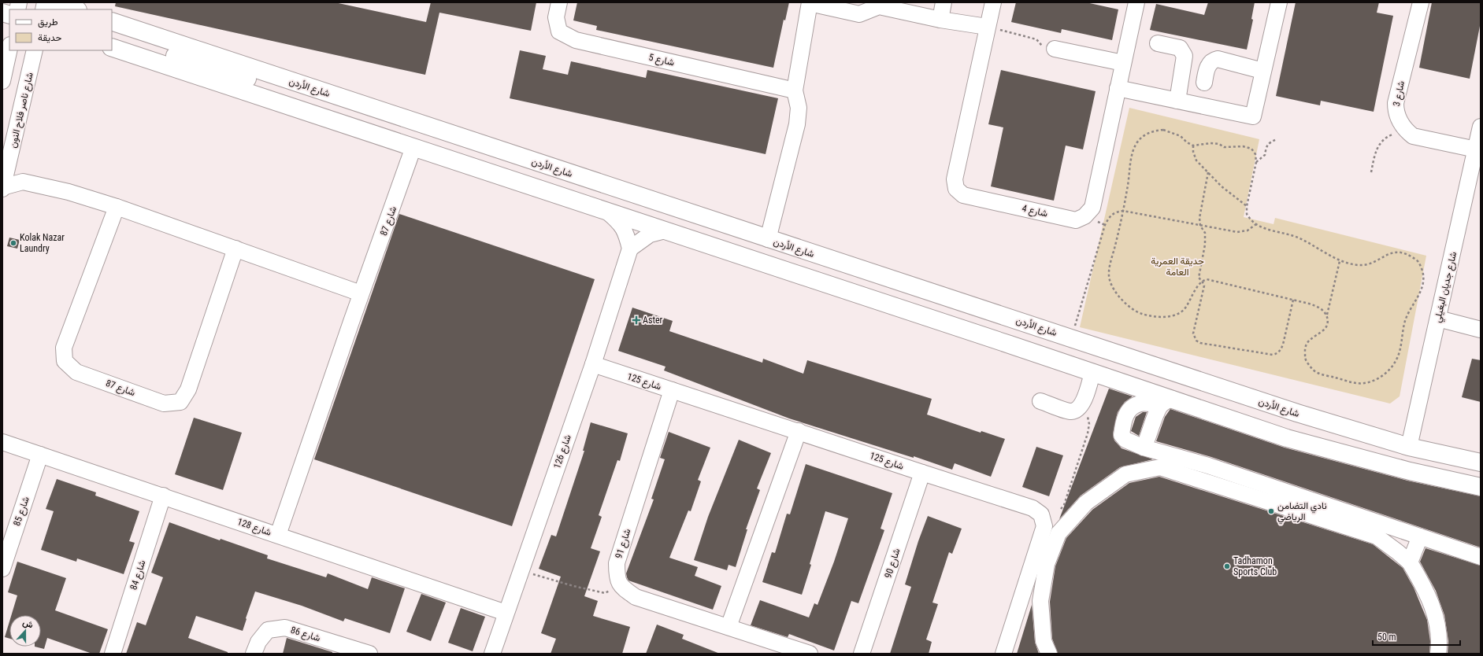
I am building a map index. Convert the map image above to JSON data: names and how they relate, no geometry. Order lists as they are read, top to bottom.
{
  "streets": {
    "main road": ["شارع الأردن"],
    "street": [
      "شارع 5",
      "شارع 3",
      "شارع ناصر فلاح النون",
      "شارع 4",
      "شارع 87",
      "شارع جديان البغيلي",
      "شارع 125",
      "شارع 126",
      "شارع 85",
      "شارع 128",
      "شارع 91",
      "شارع 90",
      "شارع 84",
      "شارع 86"
    ]
  },
  "crossings": [
    ["شارع الأردن", "شارع جديان البغيلي"],
    ["شارع 87", "شارع 128"],
    ["شارع 125", "شارع 126"],
    ["شارع 125", "شارع 91"],
    ["شارع 125", "شارع 90"],
    ["شارع 126", "شارع 128"],
    ["شارع 85", "شارع 128"],
    ["شارع 128", "شارع 84"]
  ],
  "parks": ["حديقة العمرية العامة"],
  "places": {
    "other": ["Kolak Nazar Laundry", "نادي التضامن الرياضي", "Tadhamon Sports Club"],
    "health": ["Aster"]
  },
  "legend": ["طريق", "حديقة"],
  "scale_bar": "50 m",
  "north": "top"
}
